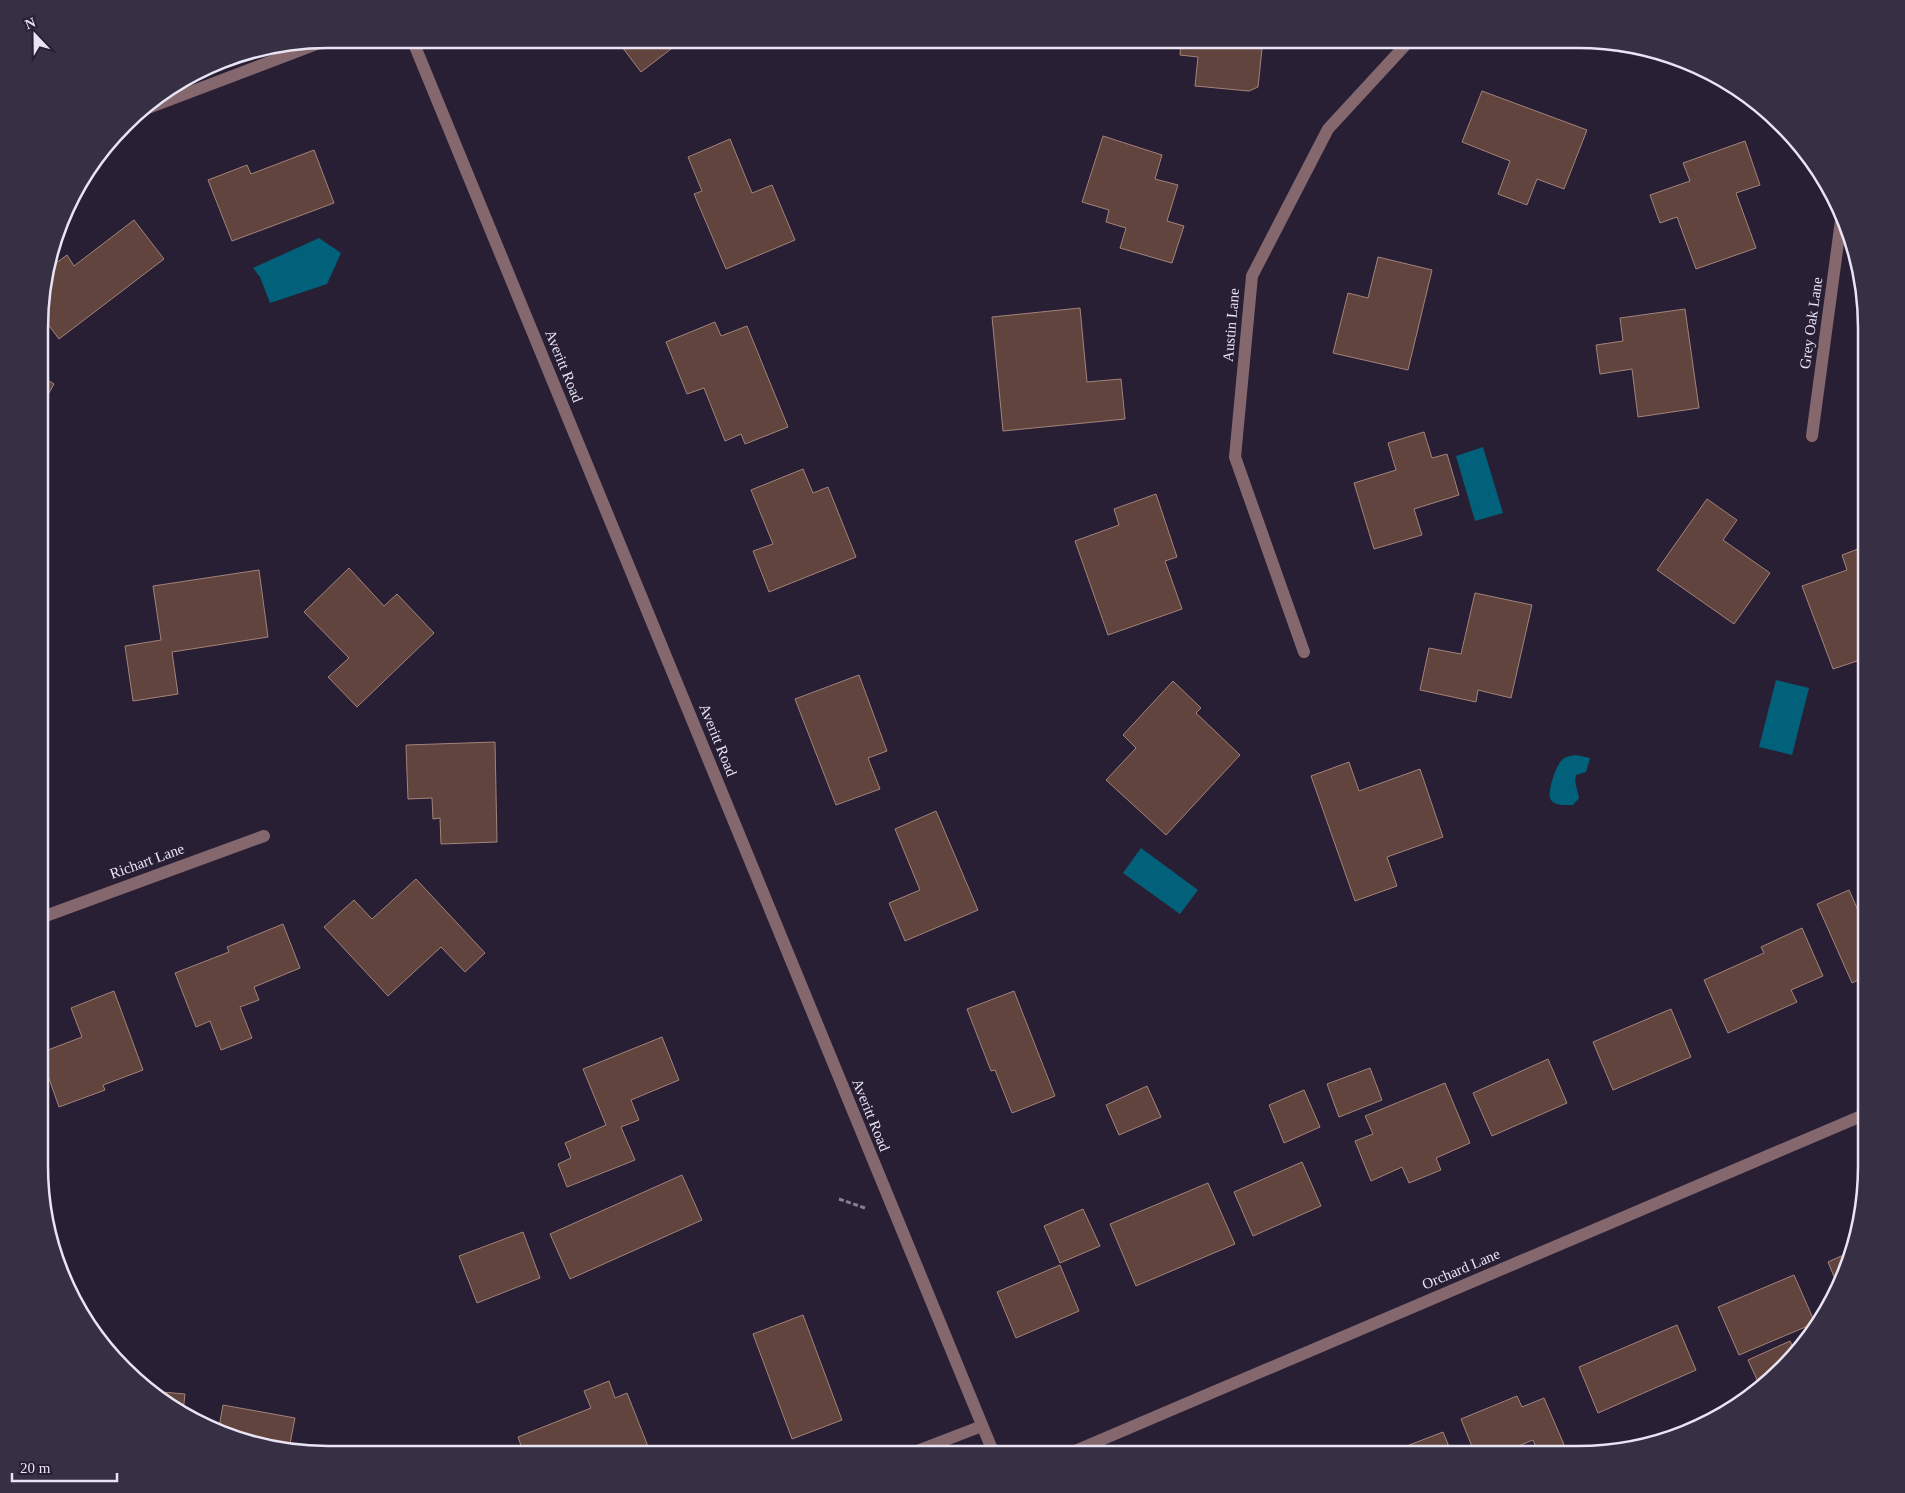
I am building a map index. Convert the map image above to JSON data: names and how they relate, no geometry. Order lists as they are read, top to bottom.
{
  "streets": {
    "street": [
      "Grey Oak Lane",
      "Austin Lane",
      "Averitt Road",
      "Richart Lane",
      "Orchard Lane"
    ]
  },
  "scale_bar": "20 m",
  "north": "top"
}
